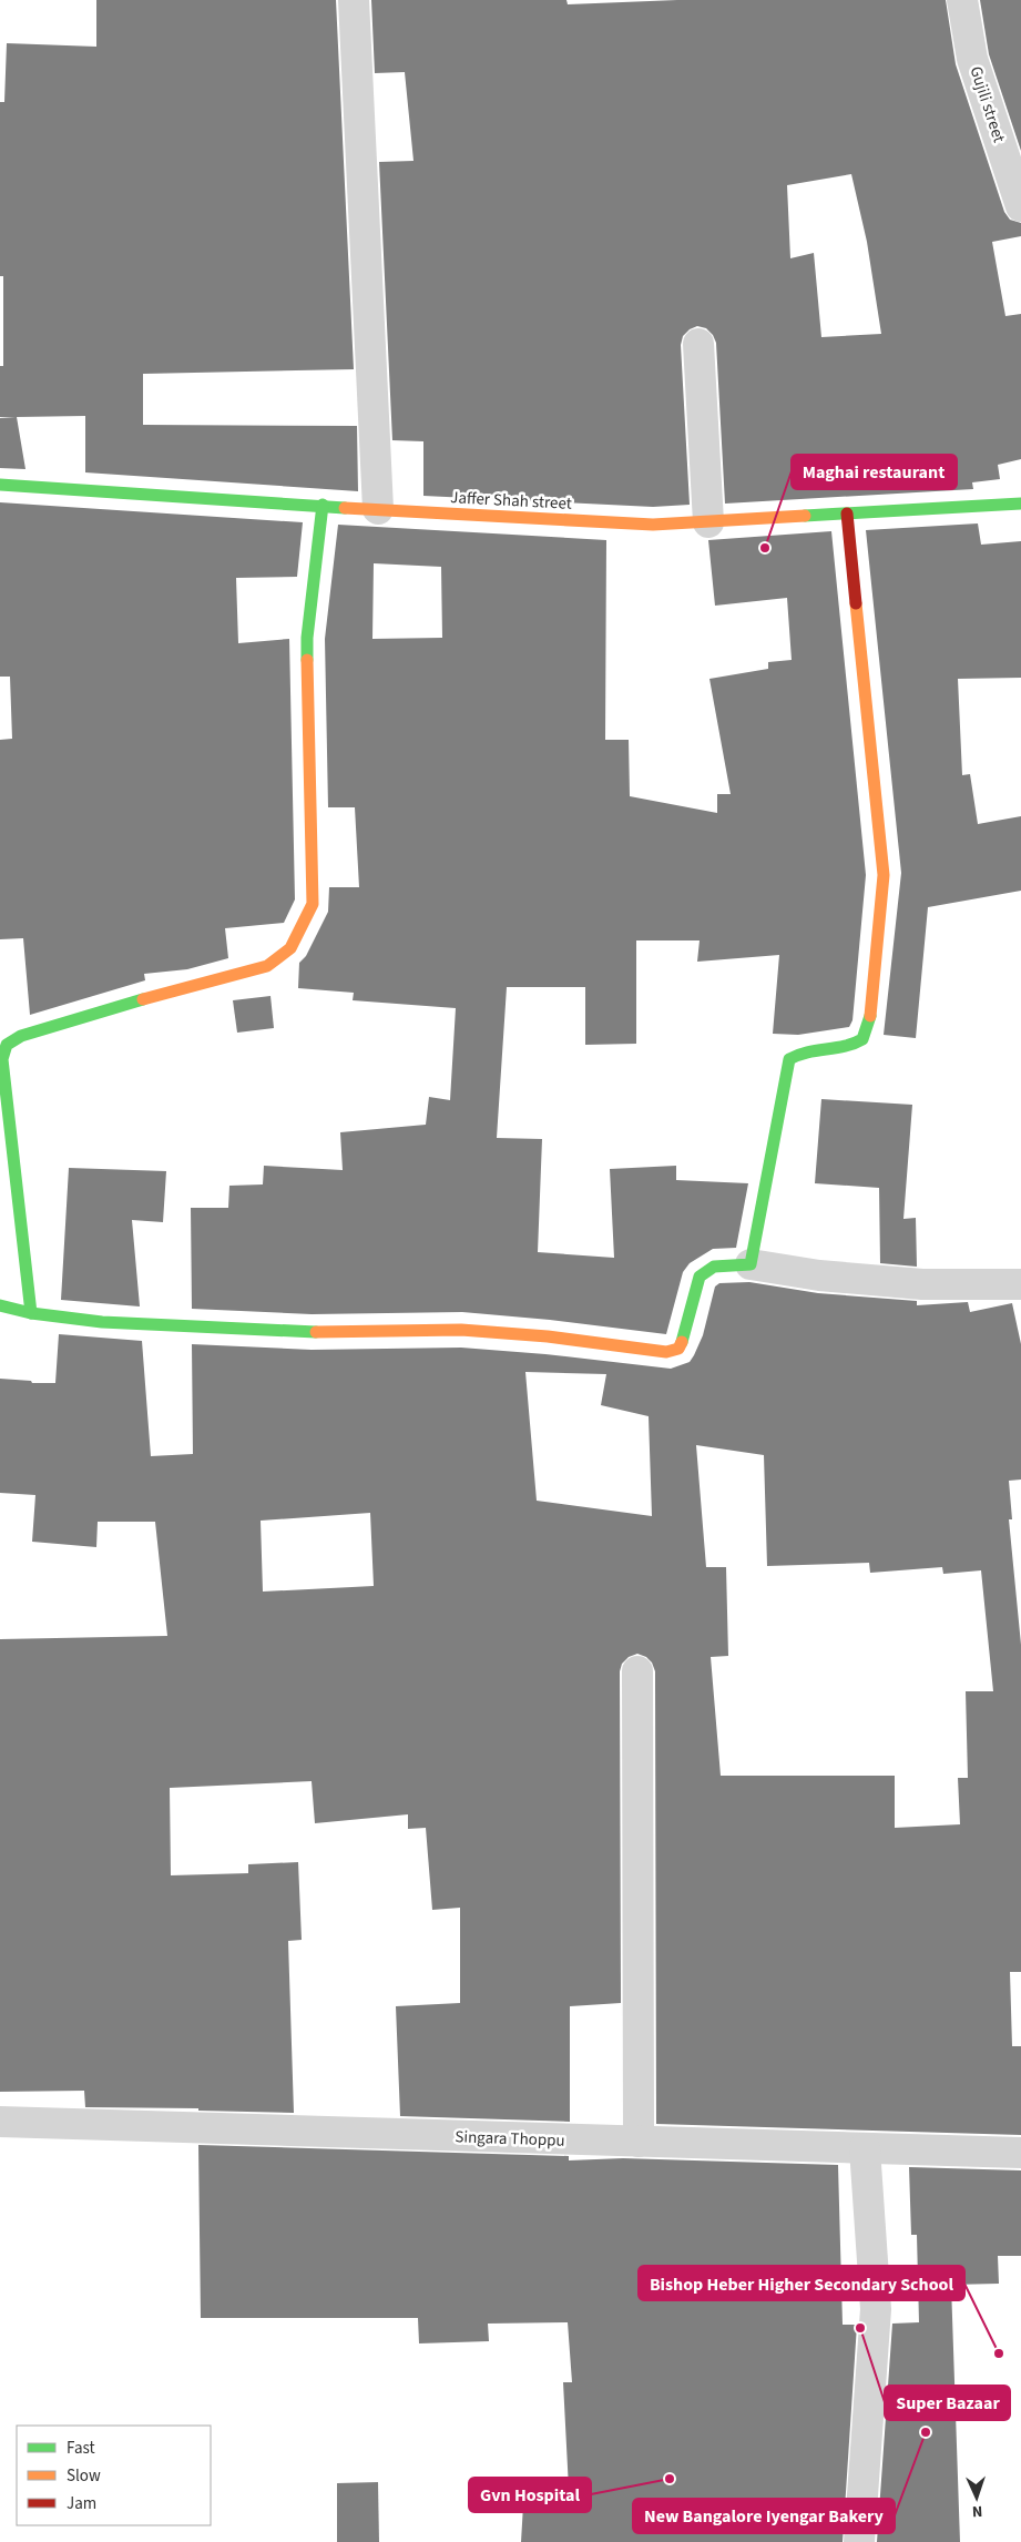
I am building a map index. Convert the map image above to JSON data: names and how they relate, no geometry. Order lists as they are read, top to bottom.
{
  "streets": {
    "street": ["Gujili street", "Jaffer Shah street", "Singara Thoppu"]
  },
  "places": [
    "Maghai restaurant",
    "Super Bazaar",
    "Bishop Heber Higher Secondary School",
    "New Bangalore Iyengar Bakery",
    "Gvn Hospital"
  ],
  "legend": ["Fast", "Slow", "Jam"],
  "north": "bottom"
}
